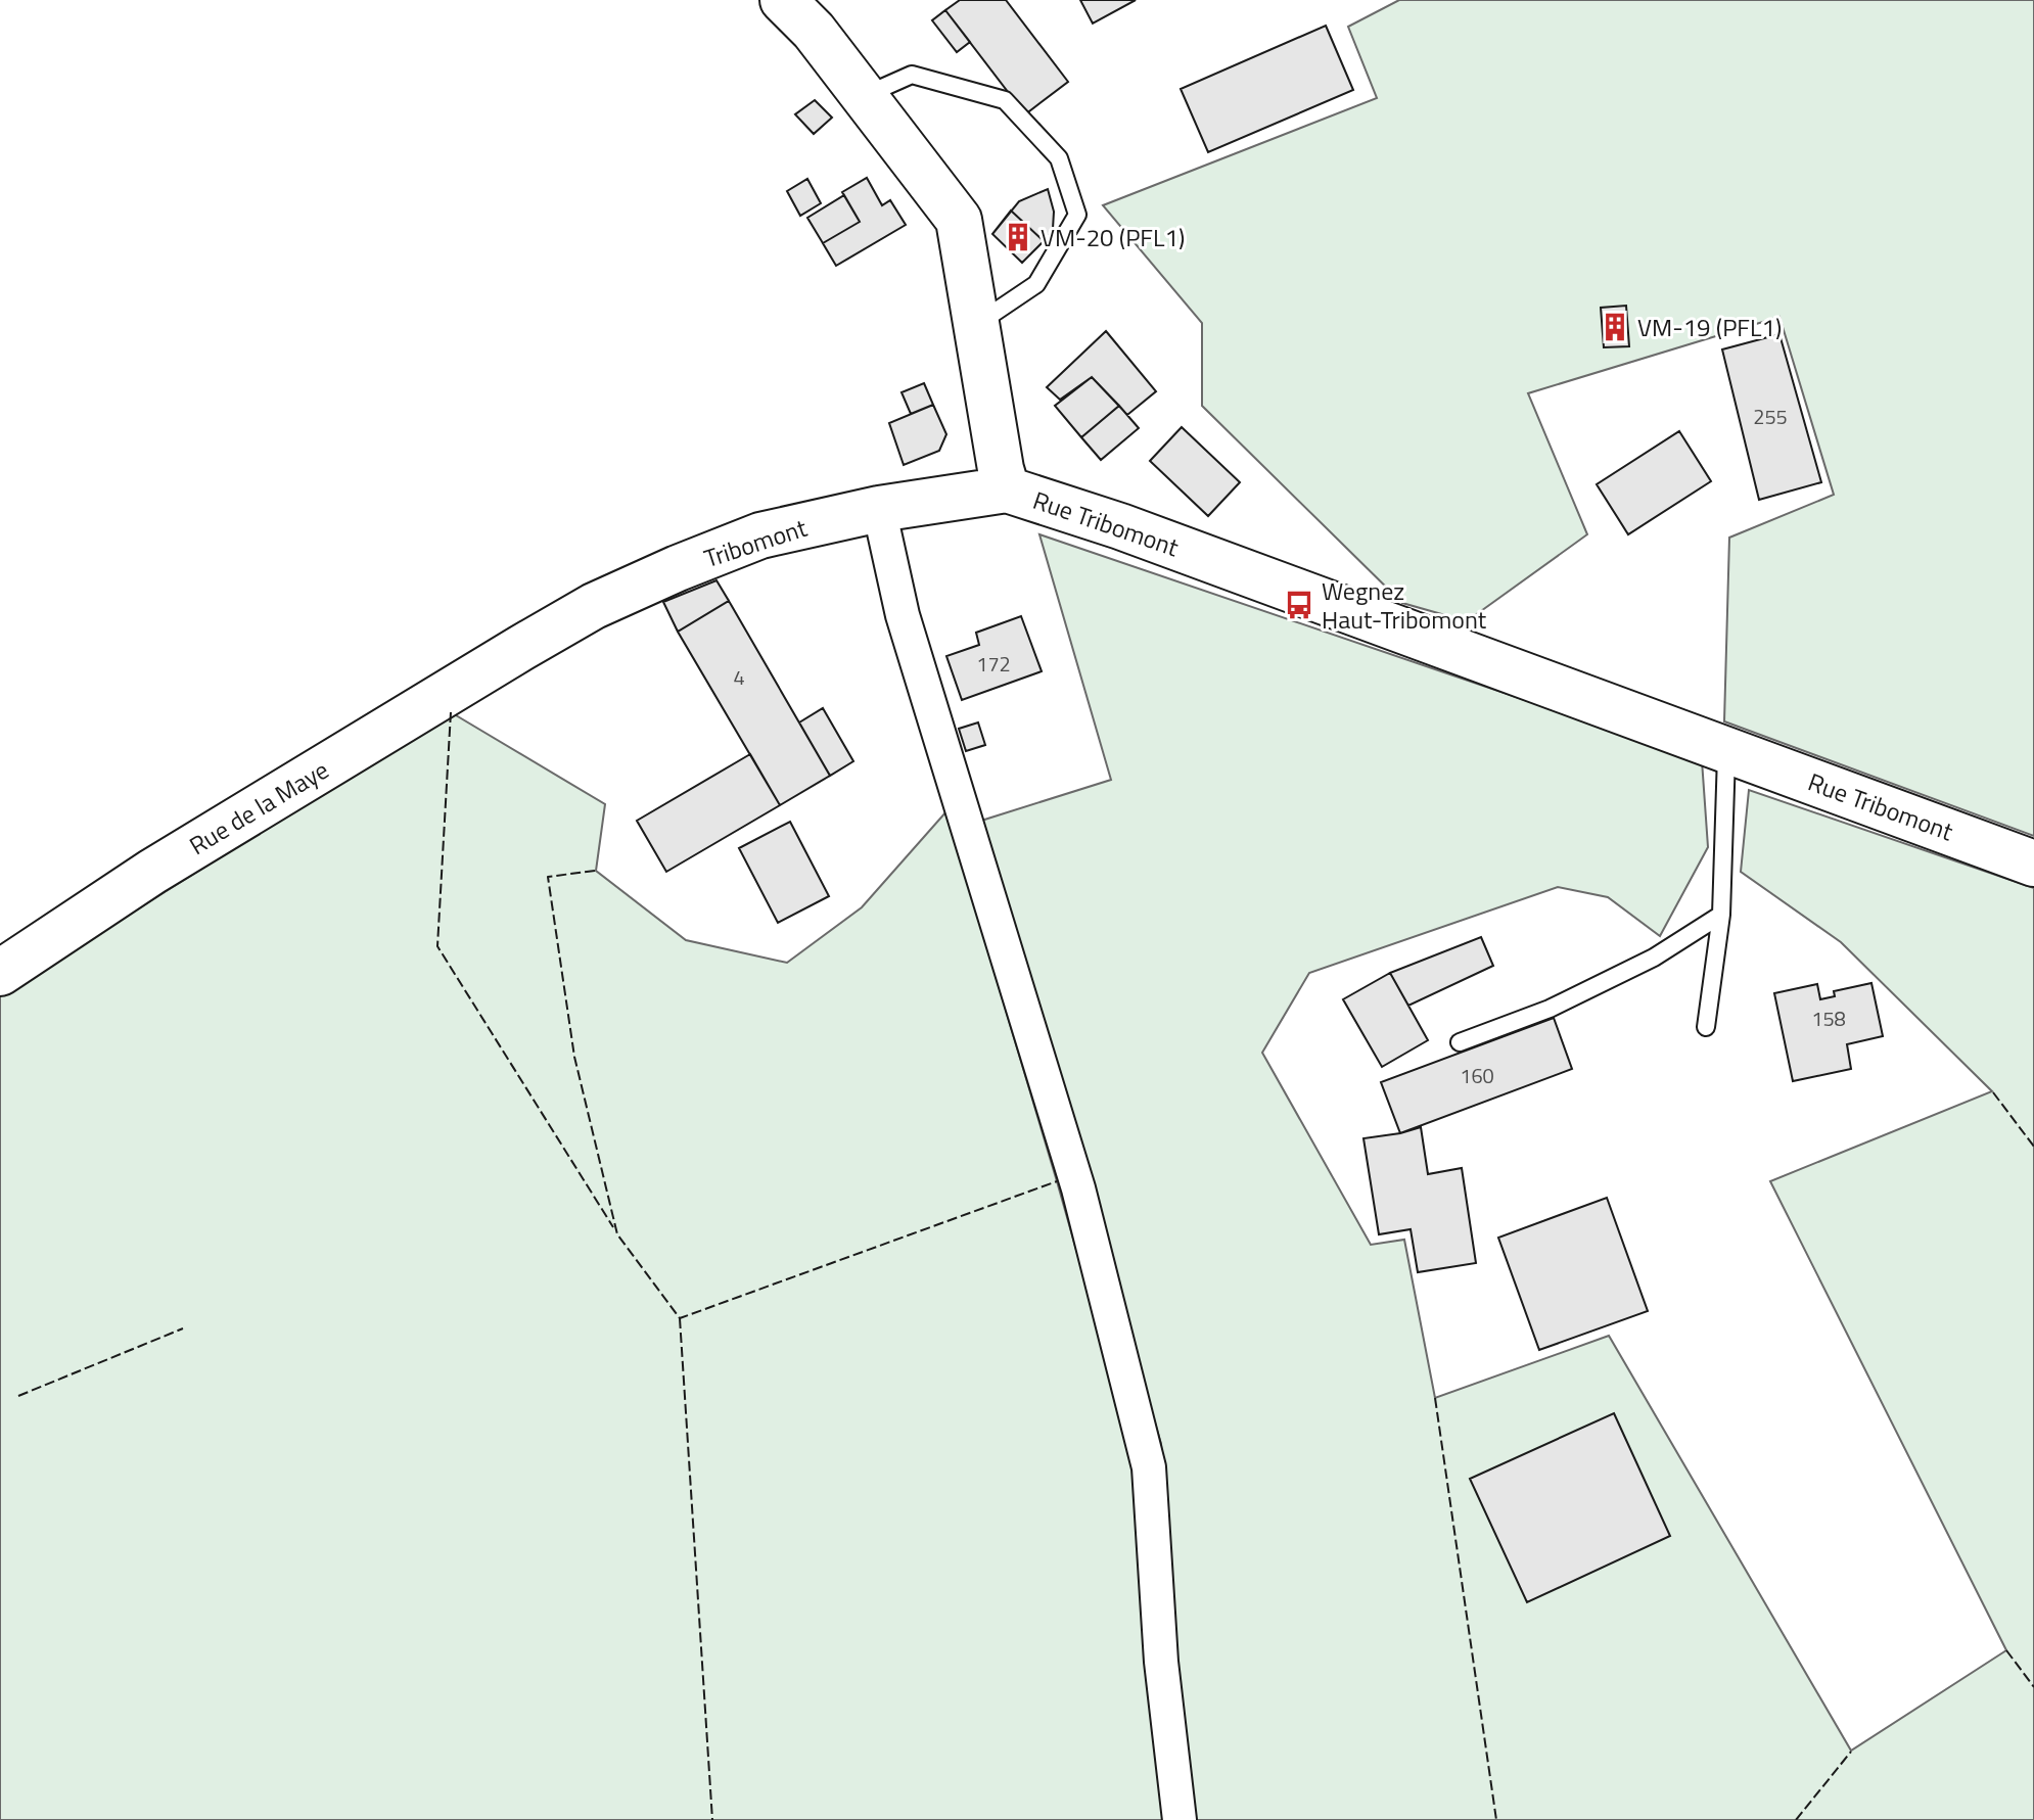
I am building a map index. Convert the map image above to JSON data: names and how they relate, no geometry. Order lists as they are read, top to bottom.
{
  "streets": {
    "street": ["Rue Tribomont", "Tribomont", "Rue de la Maye"]
  },
  "crossings": [
    ["Rue Tribomont", "Tribomont"],
    ["Tribomont", "Rue de la Maye"]
  ],
  "places": {
    "building": ["VM-20 (PFL1)", "VM-19 (PFL1)"],
    "bus stop": ["Wegnez Haut-Tribomont"]
  },
  "house_numbers": [
    "255",
    "172",
    "4",
    "158",
    "160"
  ]
}
